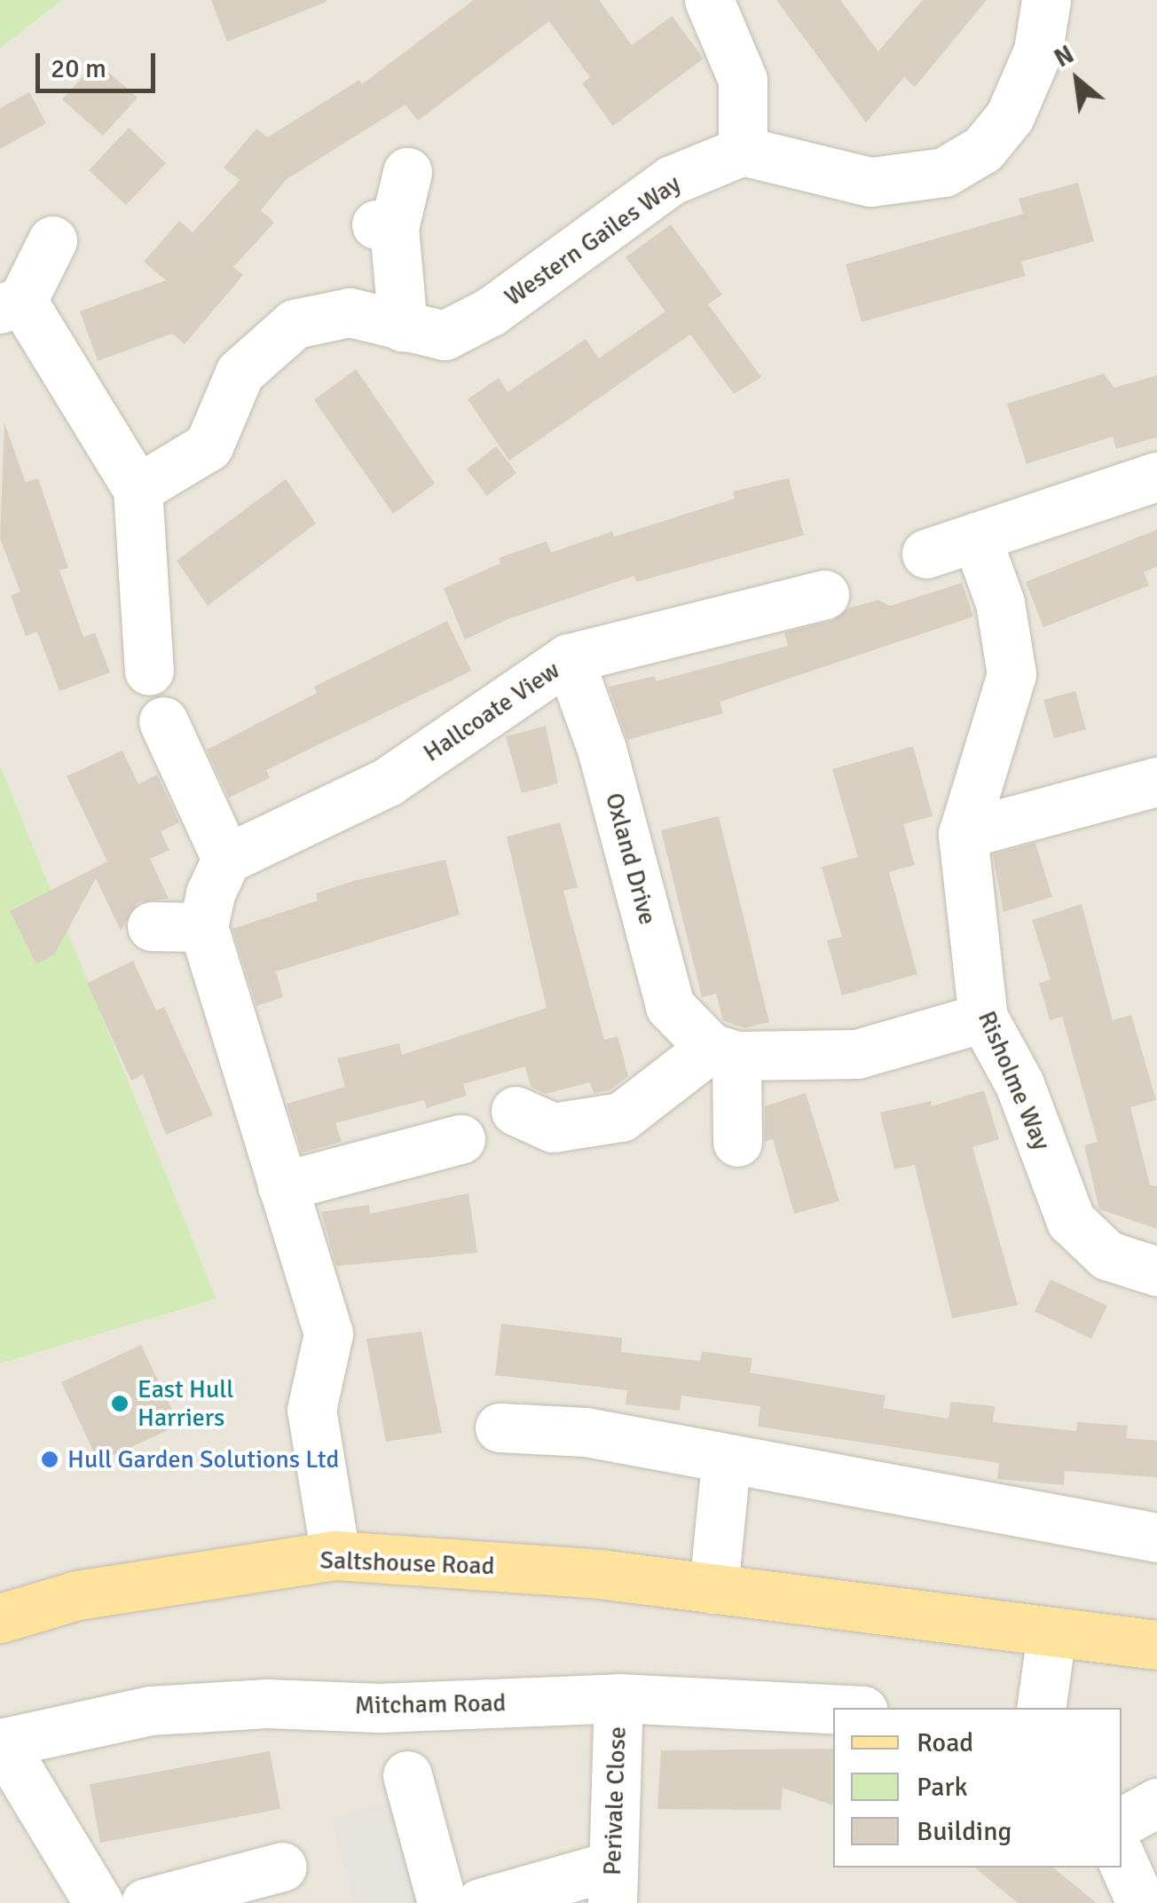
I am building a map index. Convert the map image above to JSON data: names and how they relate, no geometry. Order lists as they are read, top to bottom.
{
  "streets": {
    "main road": ["Saltshouse Road"],
    "street": [
      "Western Gailes Way",
      "Hallcoate View",
      "Oxland Drive",
      "Risholme Way",
      "Mitcham Road",
      "Perivale Close"
    ]
  },
  "crossings": [
    ["Hallcoate View", "Oxland Drive"],
    ["Mitcham Road", "Perivale Close"]
  ],
  "places": ["East Hull Harriers", "Hull Garden Solutions Ltd"],
  "legend": ["Road", "Park", "Building"],
  "scale_bar": "20 m",
  "north": "top left"
}
